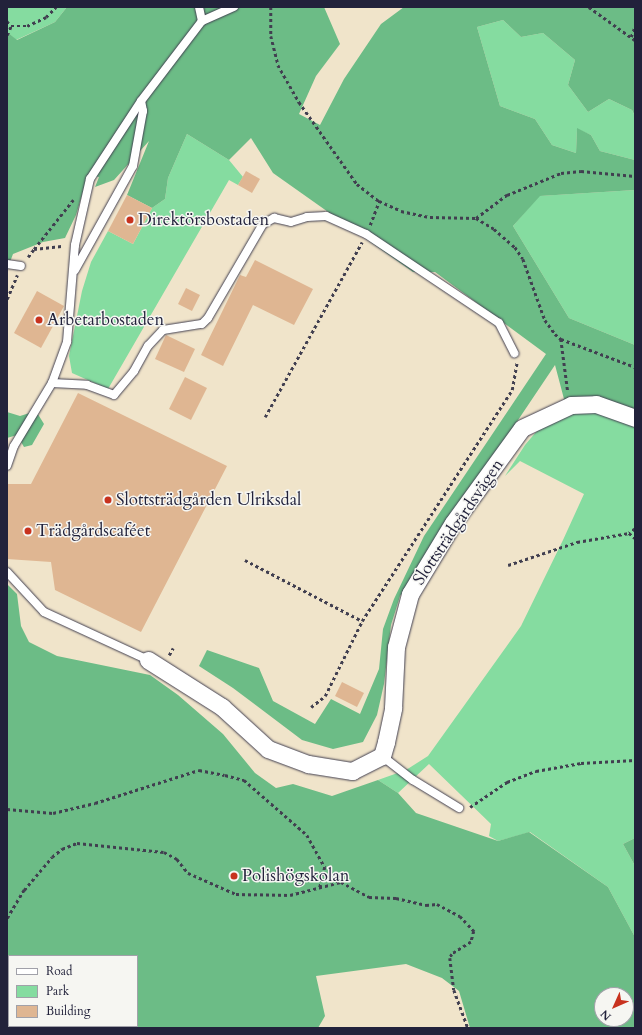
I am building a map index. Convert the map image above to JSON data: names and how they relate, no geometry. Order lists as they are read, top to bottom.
{
  "streets": {
    "street": ["Slottsträdgårdsvägen"]
  },
  "places": [
    "Direktörsbostaden",
    "Arbetarbostaden",
    "Slottsträdgården Ulriksdal",
    "Trädgårdscaféet",
    "Polishögskolan"
  ],
  "legend": ["Road", "Park", "Building"],
  "north": "bottom left"
}
